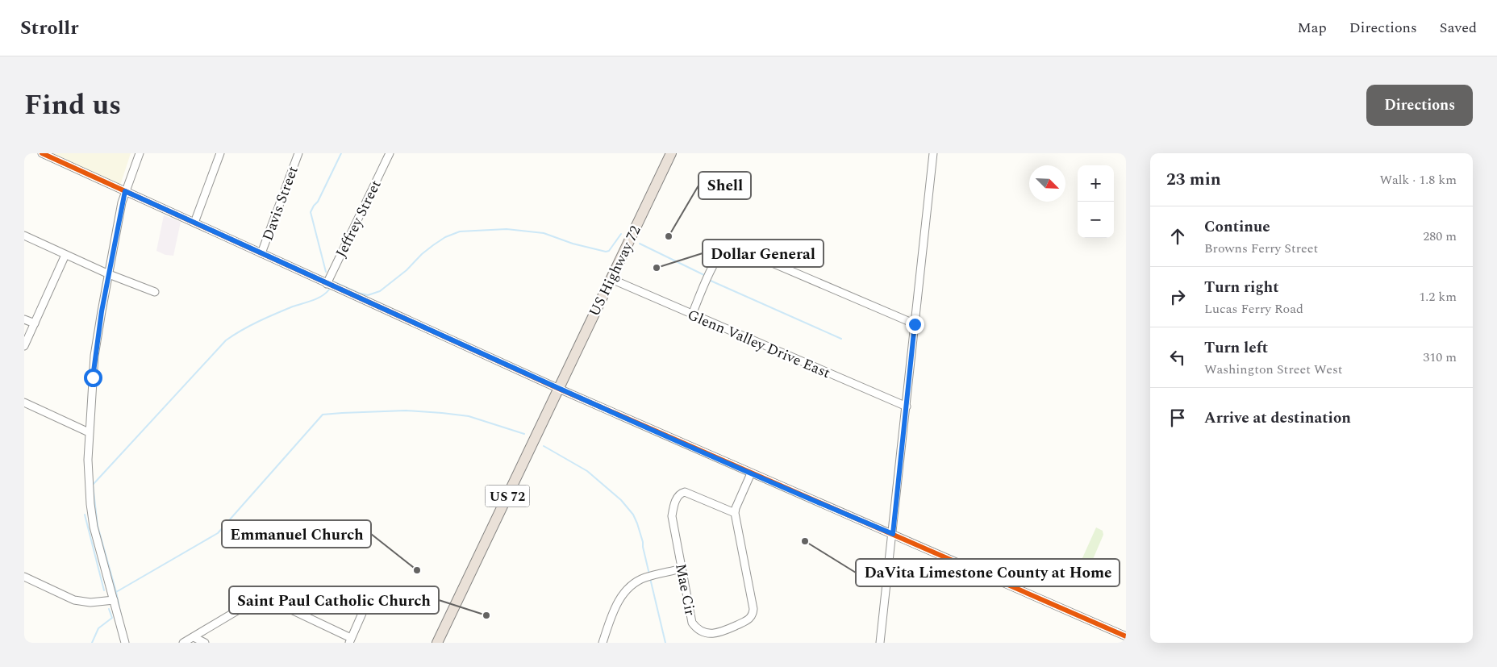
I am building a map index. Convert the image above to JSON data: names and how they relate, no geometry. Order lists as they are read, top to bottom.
{
  "streets": {
    "highway": ["US Highway 72", "US 72"],
    "street": [
      "Davis Street",
      "Jeffrey Street",
      "Glenn Valley Drive East",
      "Mae Cir"
    ]
  },
  "crossings": [
    ["US Highway 72", "Glenn Valley Drive East"],
    ["US Highway 72", "US 72"]
  ],
  "places": [
    "Shell",
    "Dollar General",
    "DaVita Limestone County at Home",
    "Emmanuel Church",
    "Saint Paul Catholic Church"
  ],
  "north": "bottom right",
  "page": {
    "header": "Strollr",
    "nav": ["Map", "Directions", "Saved"],
    "title": "Find us",
    "buttons": "Directions",
    "heading": ["23 min", "Walk · 1.8 km"],
    "map_buttons": ["+", "−"],
    "list": [
      ["Continue", "Browns Ferry Street", "280 m"],
      ["Turn right", "Lucas Ferry Road", "1.2 km"],
      ["Turn left", "Washington Street West", "310 m"],
      "Arrive at destination"
    ]
  }
}
